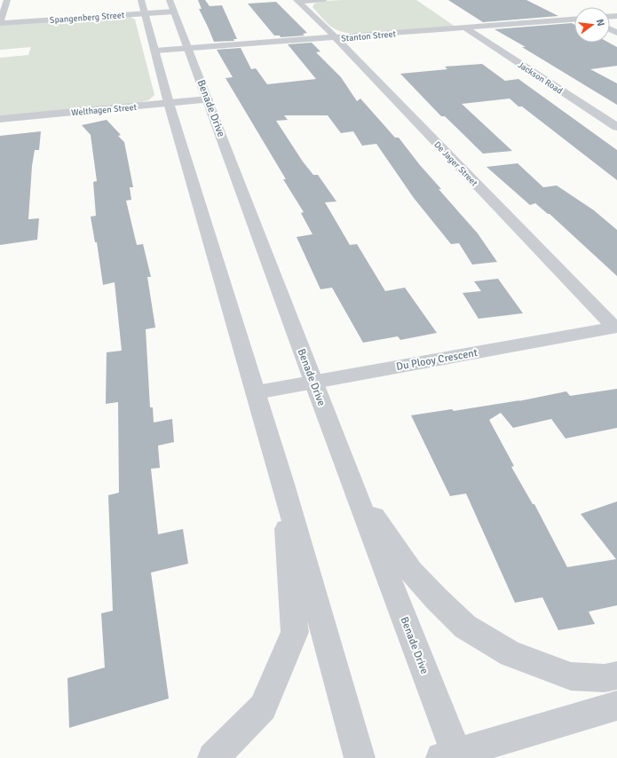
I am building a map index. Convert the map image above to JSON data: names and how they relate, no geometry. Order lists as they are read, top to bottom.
{
  "streets": {
    "street": [
      "Spangenberg Street",
      "Stanton Street",
      "Jackson Road",
      "Benade Drive",
      "Welthagen Street",
      "De Jager Street",
      "Du Plooy Crescent"
    ]
  },
  "crossings": [
    ["Spangenberg Street", "Benade Drive"],
    ["Stanton Street", "Jackson Road"],
    ["Stanton Street", "Benade Drive"],
    ["Stanton Street", "De Jager Street"],
    ["Benade Drive", "Welthagen Street"],
    ["Benade Drive", "Du Plooy Crescent"],
    ["De Jager Street", "Du Plooy Crescent"]
  ],
  "north": "right"
}
